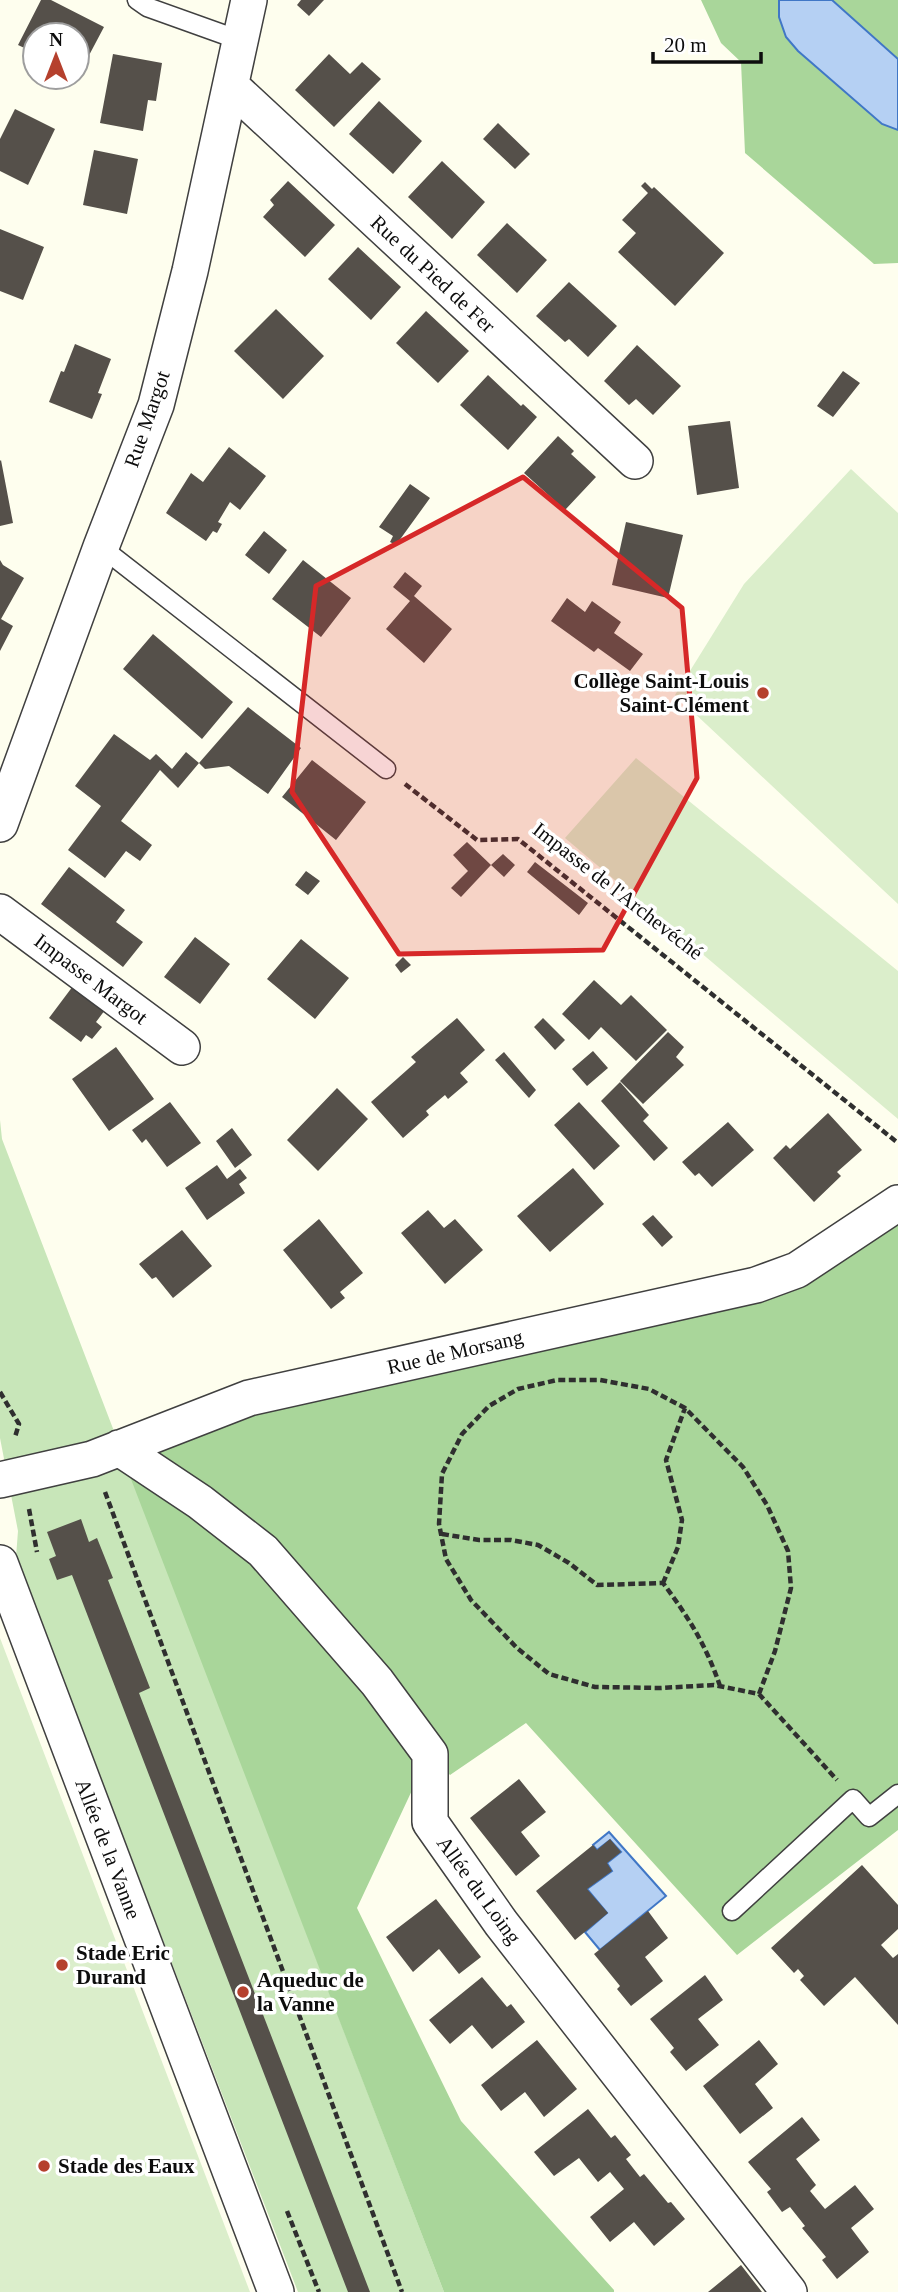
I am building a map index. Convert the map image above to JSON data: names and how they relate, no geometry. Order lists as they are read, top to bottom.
{
  "streets": {
    "street": [
      "Rue du Pied de Fer",
      "Rue Margot",
      "Impasse Margot",
      "Rue de Morsang",
      "Allée de la Vanne",
      "Allée du Loing"
    ],
    "path": ["Impasse de l'Archevéché"]
  },
  "crossings": [
    ["Rue du Pied de Fer", "Rue Margot"],
    ["Rue de Morsang", "Allée du Loing"]
  ],
  "places": [
    "Collège Saint-Louis Saint-Clément",
    "Stade Eric Durand",
    "Aqueduc de la Vanne",
    "Stade des Eaux"
  ],
  "scale_bar": "20 m",
  "north": "top"
}
